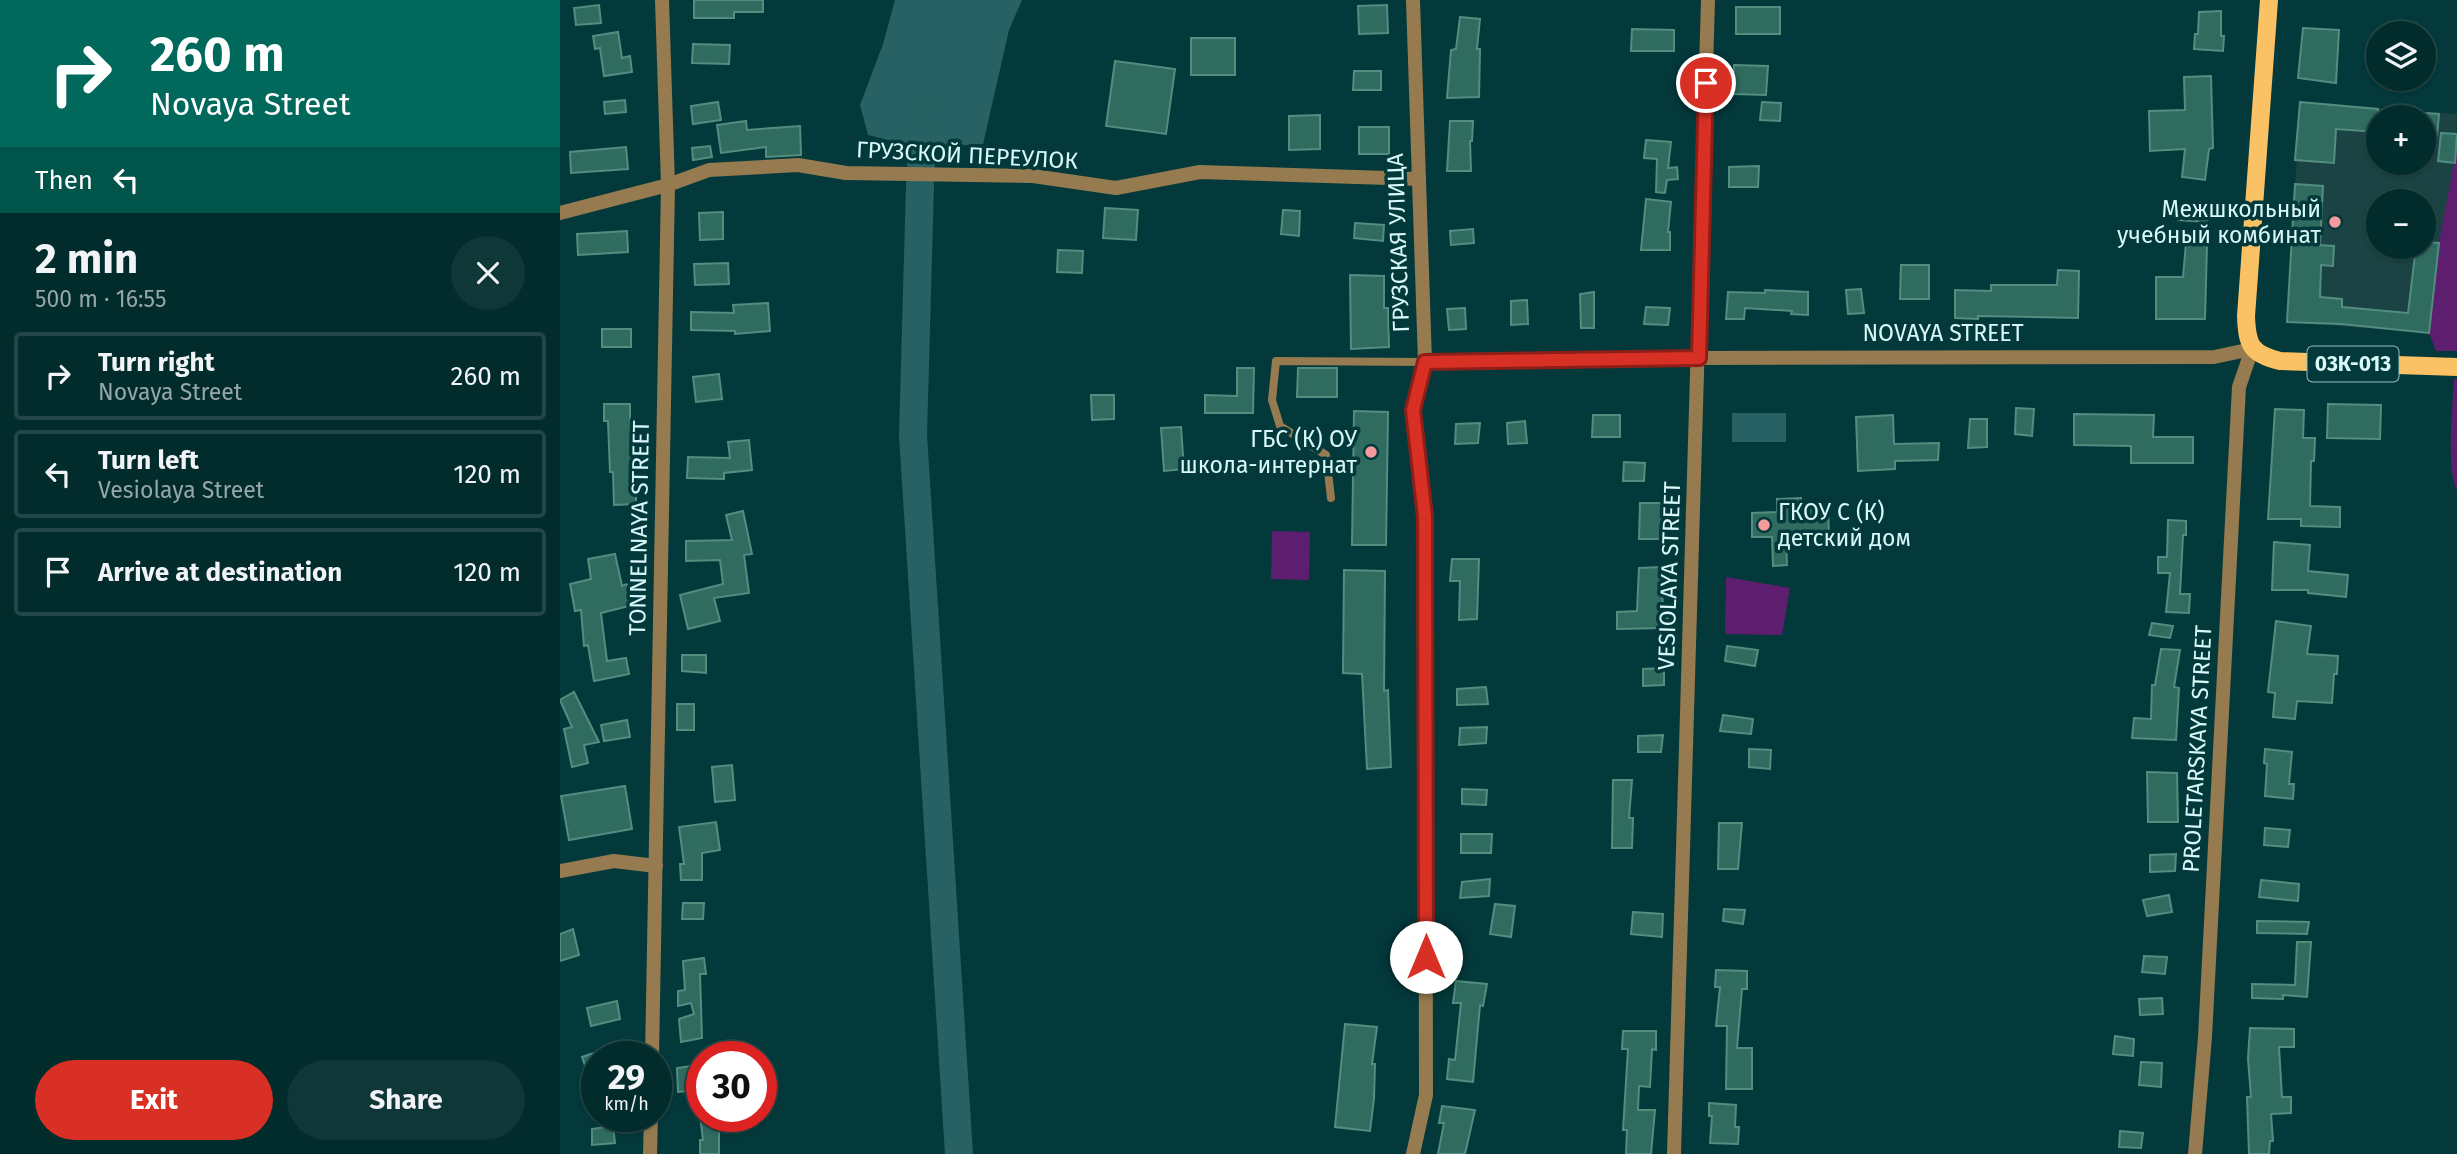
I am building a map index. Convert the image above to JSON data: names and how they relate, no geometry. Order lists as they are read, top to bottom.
{
  "streets": {
    "main road": ["03К-013"],
    "street": [
      "ГРУЗСКОЙ ПЕРЕУЛОК",
      "ГРУЗСКАЯ УЛИЦА",
      "NOVAYA STREET",
      "TONNELNAYA STREET",
      "VESIOLAYA STREET",
      "PROLETARSKAYA STREET"
    ]
  },
  "crossings": [
    ["ГРУЗСКОЙ ПЕРЕУЛОК", "ГРУЗСКАЯ УЛИЦА"],
    ["ГРУЗСКОЙ ПЕРЕУЛОК", "TONNELNAYA STREET"],
    ["ГРУЗСКАЯ УЛИЦА", "NOVAYA STREET"],
    ["NOVAYA STREET", "03К-013"],
    ["NOVAYA STREET", "VESIOLAYA STREET"],
    ["NOVAYA STREET", "PROLETARSKAYA STREET"],
    ["03К-013", "PROLETARSKAYA STREET"]
  ],
  "places": ["Межшкольный учебный комбинат", "ГБС (К) ОУ школа-интернат", "ГКОУ С (К) детский дом"],
  "page": {
    "turn": ["260 m", "Novaya Street"],
    "map_buttons": ["+", "−"],
    "then": "Then",
    "heading": ["2 min", "500 m · 16:55"],
    "list": [
      {
        "name": "Turn right",
        "note": "Novaya Street",
        "value": "260 m"
      },
      {
        "name": "Turn left",
        "note": "Vesiolaya Street",
        "value": "120 m"
      },
      {
        "name": "Arrive at destination",
        "value": "120 m"
      }
    ],
    "speed": "29 km/h",
    "limit": "30",
    "buttons": ["Exit", "Share"]
  }
}
